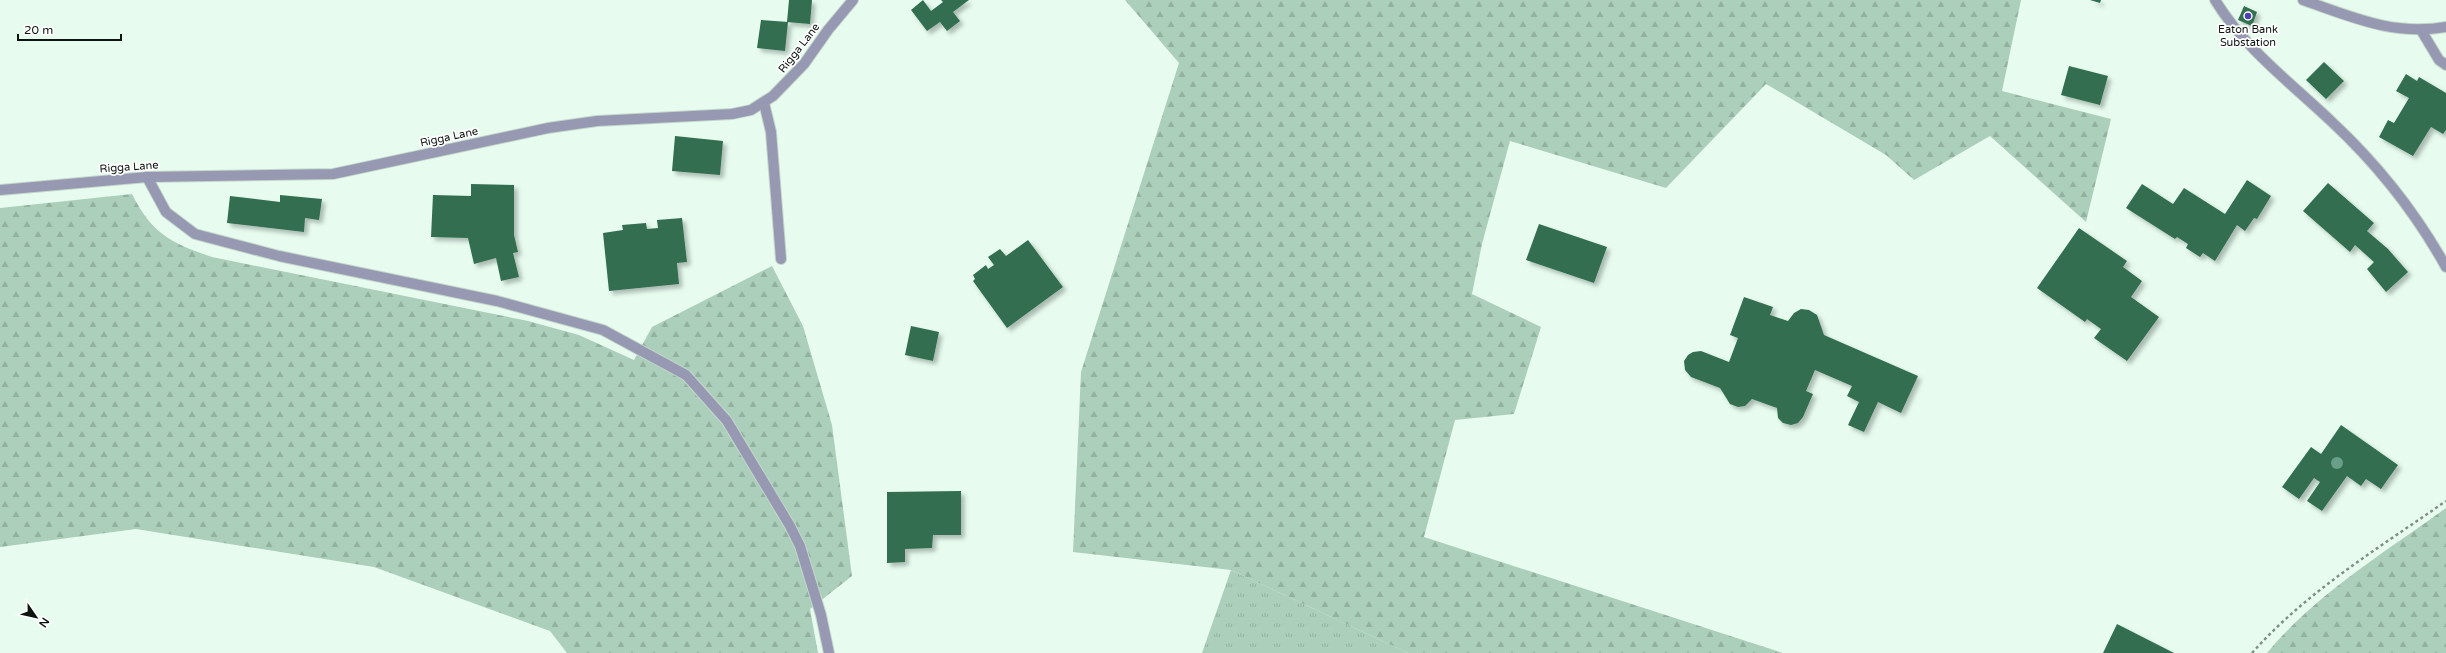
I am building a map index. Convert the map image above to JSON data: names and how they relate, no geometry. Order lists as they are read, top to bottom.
{
  "streets": {
    "street": ["Rigga Lane"]
  },
  "places": ["Eaton Bank Substation"],
  "scale_bar": "20 m",
  "north": "bottom right"
}
